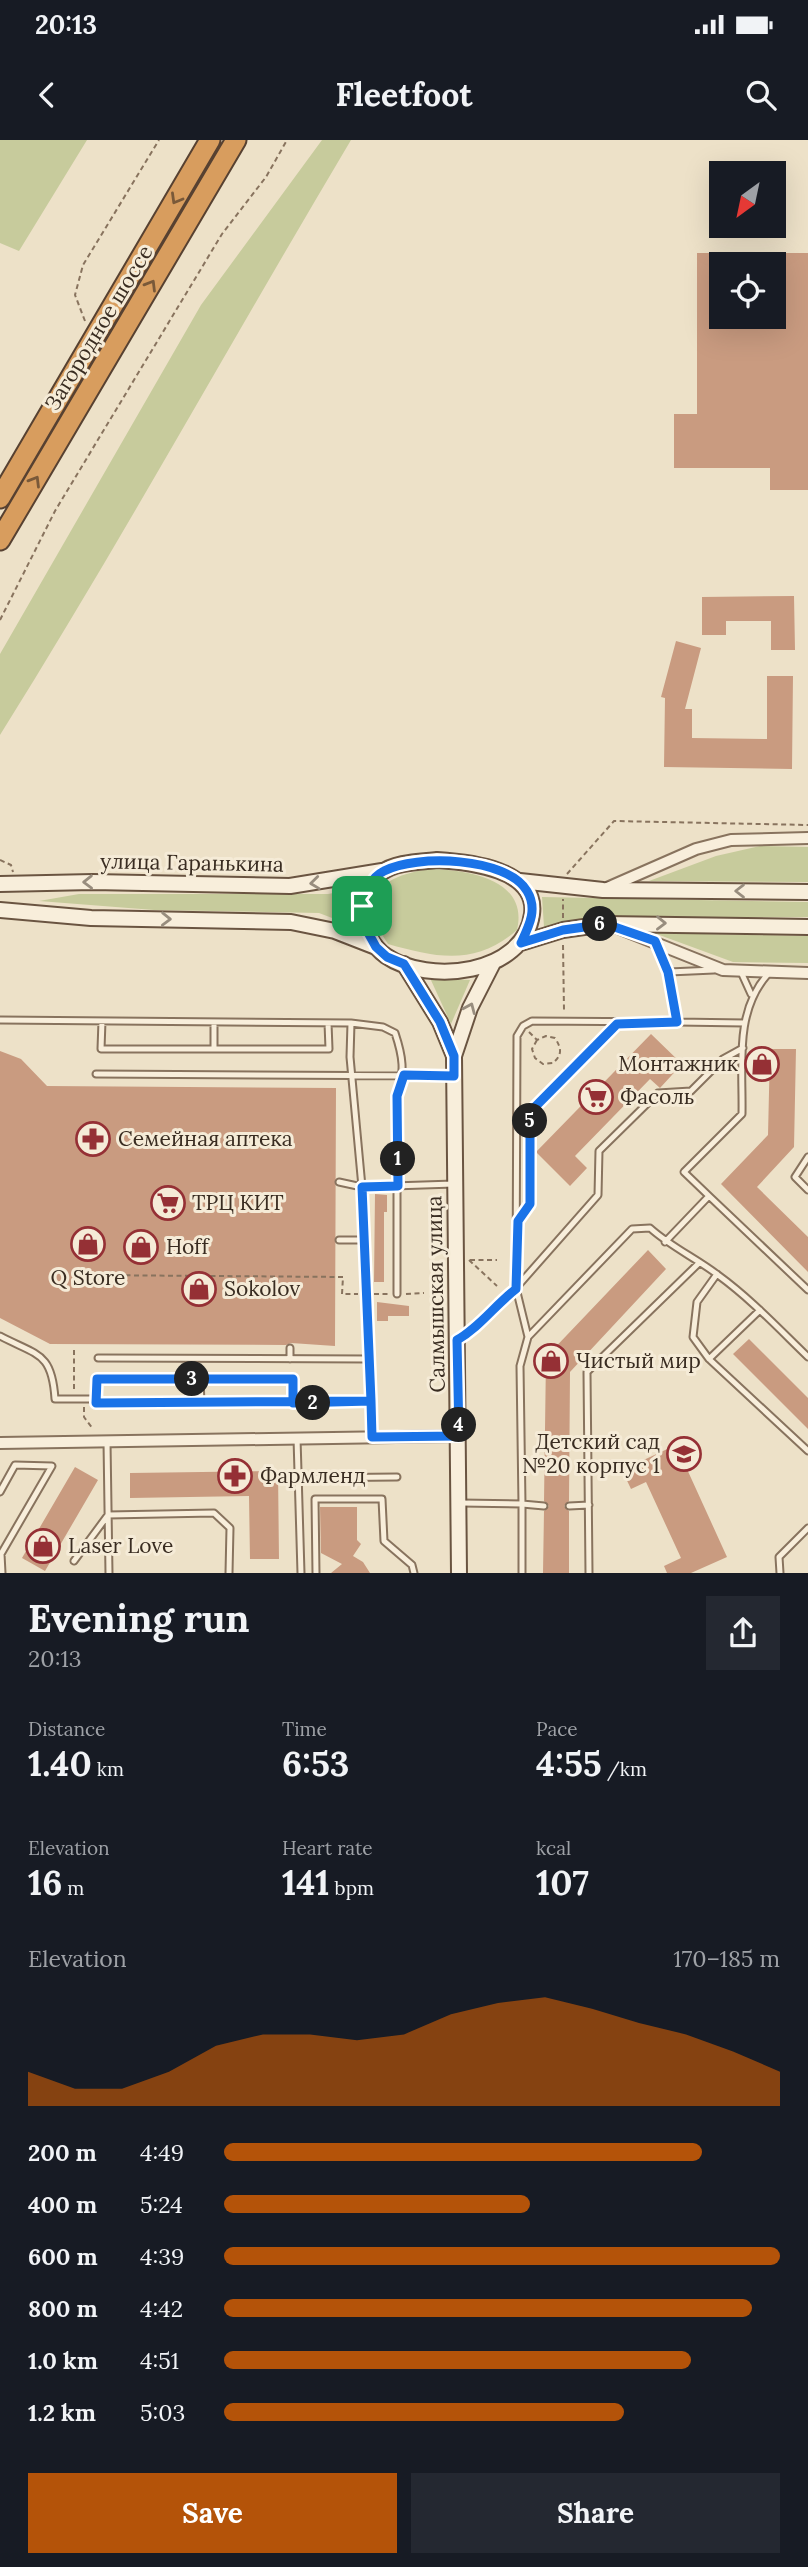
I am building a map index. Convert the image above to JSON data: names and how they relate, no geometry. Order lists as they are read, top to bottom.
{
  "streets": {
    "highway": ["Загородное шоссе"],
    "main road": ["улица Гаранькина", "Салмышская улица"]
  },
  "crossings": [
    ["улица Гаранькина", "Салмышская улица"]
  ],
  "places": {
    "shop": [
      "Монтажник",
      "Q Store",
      "Hoff",
      "Sokolov",
      "Чистый мир",
      "Laser Love"
    ],
    "supermarket": ["Фасоль", "ТРЦ КИТ"],
    "pharmacy": ["Семейная аптека", "Фармленд"],
    "school or university": ["Детский сад №20 корпус 1"]
  },
  "north": "bottom left",
  "page": {
    "status": "20:13",
    "header": "Fleetfoot",
    "pins": [
      "6",
      "5",
      "1",
      "3",
      "2",
      "4"
    ],
    "heading": ["Evening run", "20:13"],
    "stats": [
      ["Distance", "1.40 km"],
      ["Time", "6:53"],
      ["Pace", "4:55 /km"],
      ["Elevation", "16 m"],
      ["Heart rate", "141 bpm"],
      ["kcal", "107"]
    ],
    "chart": ["Elevation", "170–185 m"],
    "list": [
      {
        "name": "200 m",
        "note": "4:49"
      },
      {
        "name": "400 m",
        "note": "5:24"
      },
      {
        "name": "600 m",
        "note": "4:39"
      },
      {
        "name": "800 m",
        "note": "4:42"
      },
      {
        "name": "1.0 km",
        "note": "4:51"
      },
      {
        "name": "1.2 km",
        "note": "5:03"
      }
    ],
    "buttons": ["Save", "Share"]
  }
}
